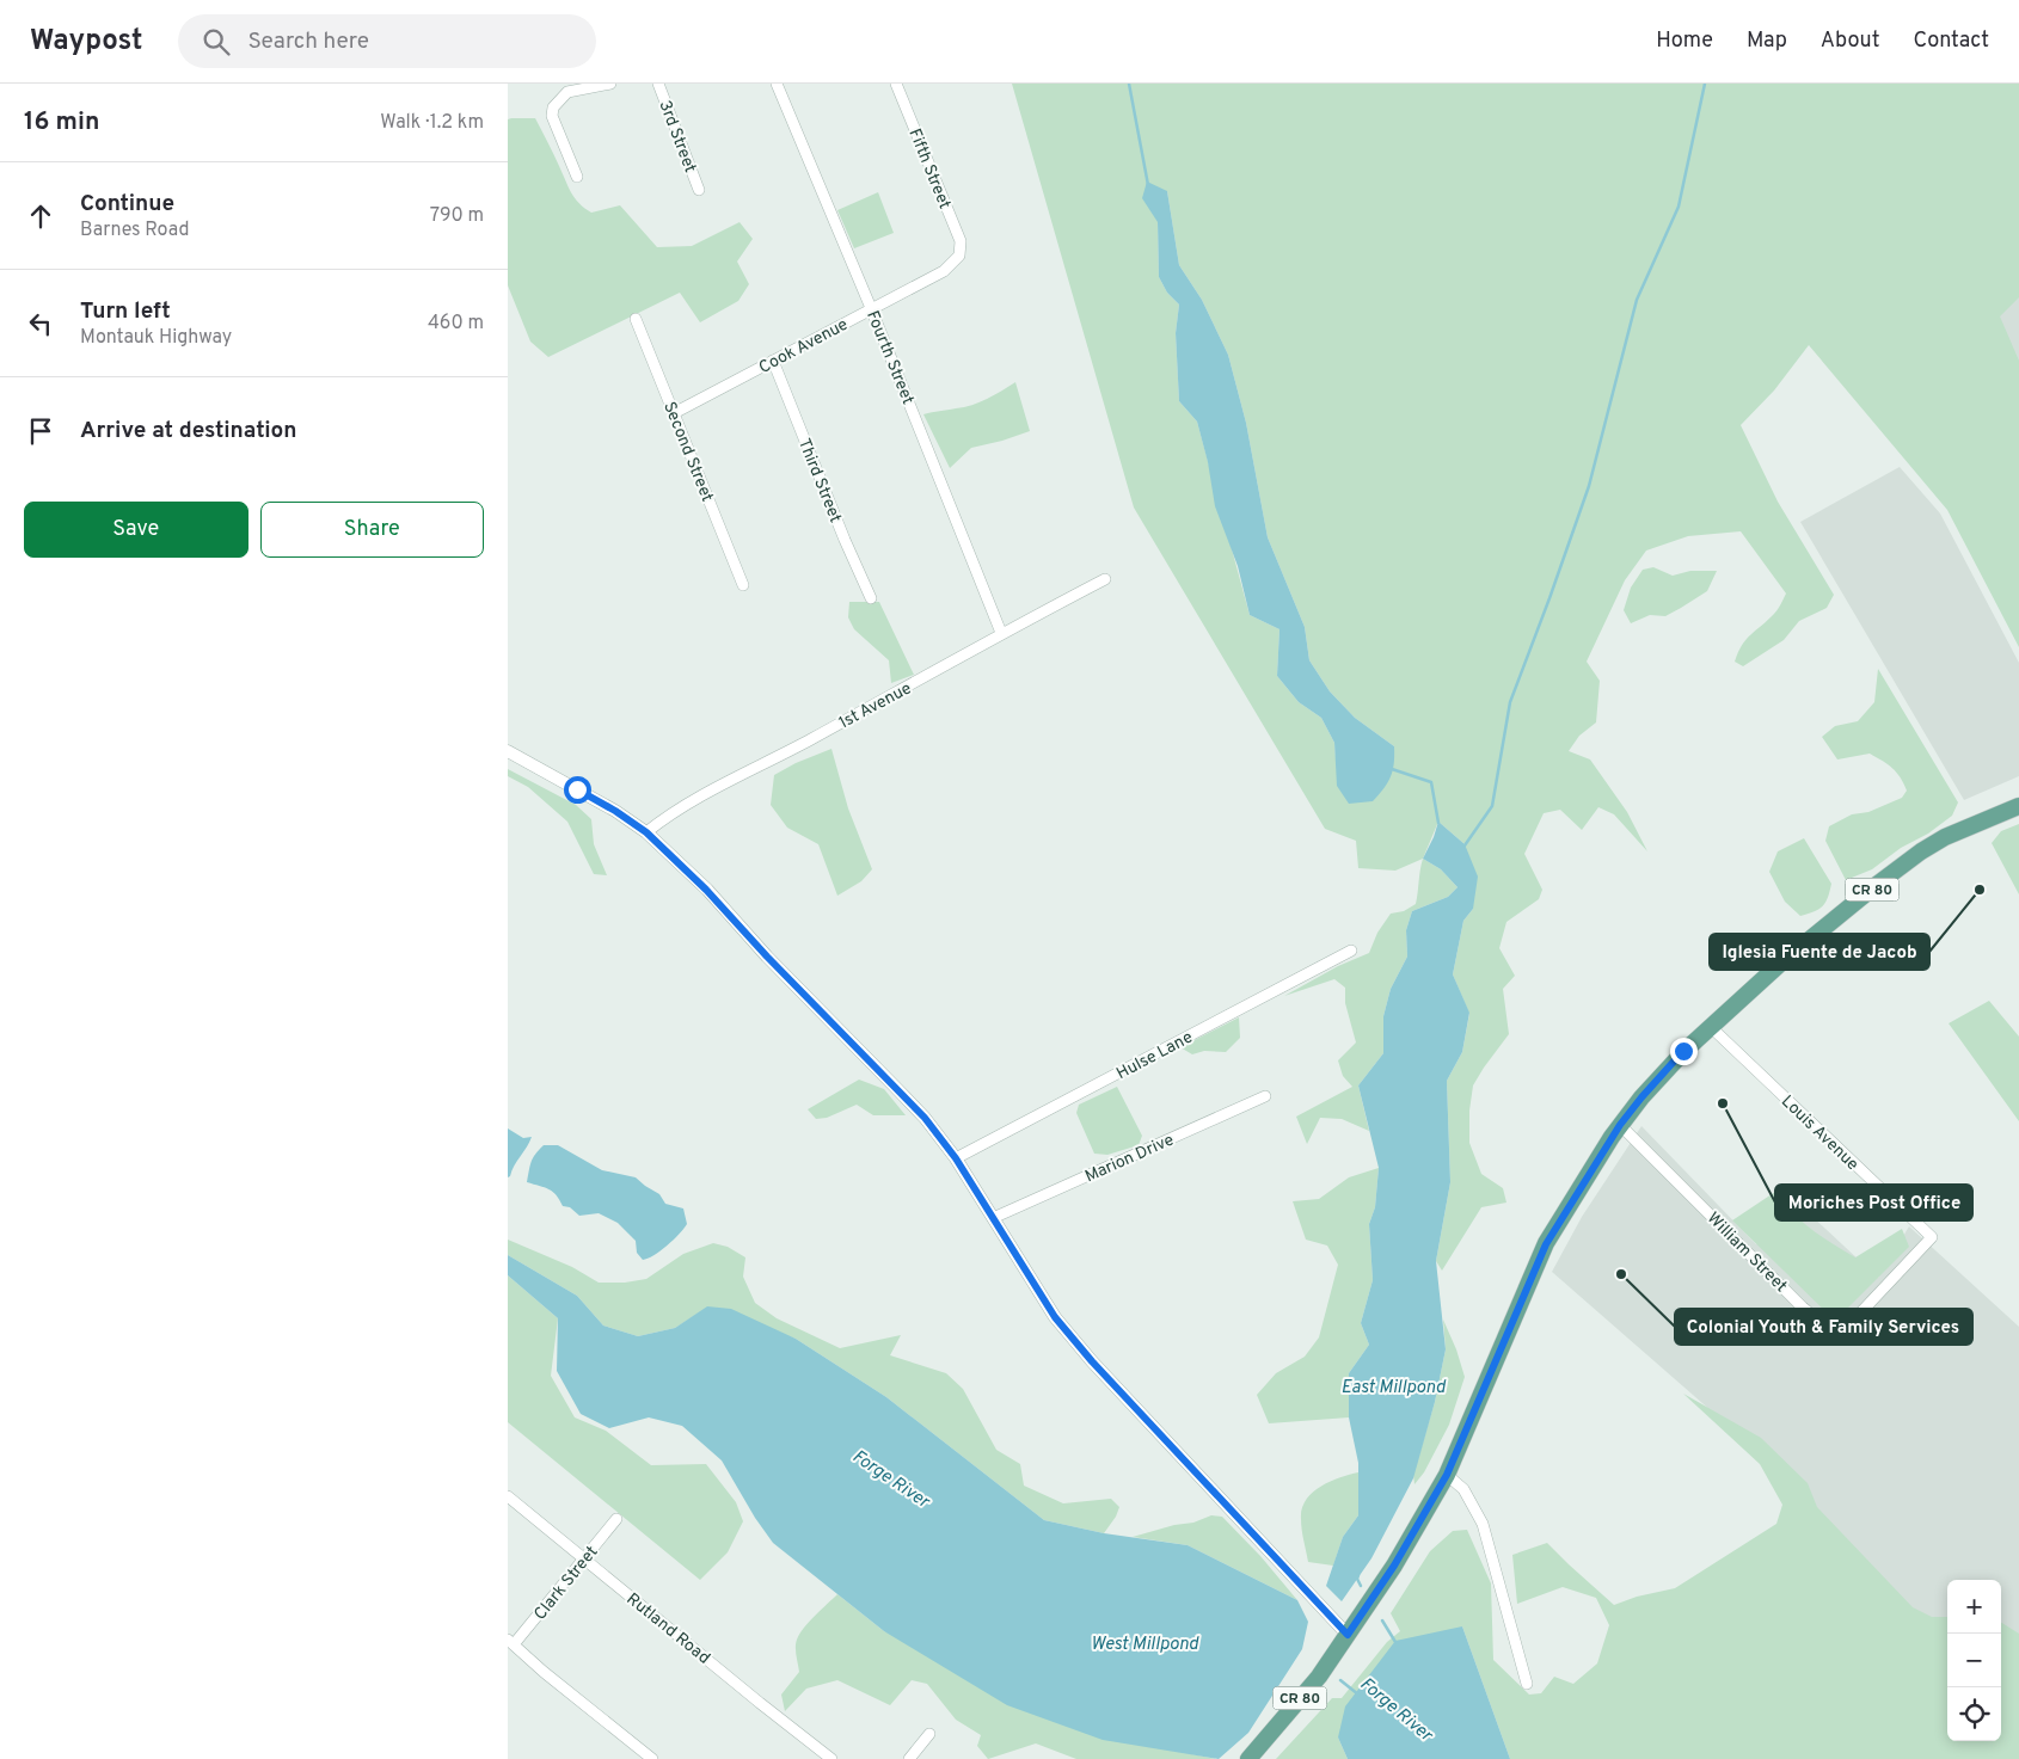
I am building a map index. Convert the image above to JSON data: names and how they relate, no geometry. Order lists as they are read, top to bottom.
{
  "streets": {
    "main road": ["CR 80"],
    "street": [
      "3rd Street",
      "Fifth Street",
      "Cook Avenue",
      "Fourth Street",
      "Second Street",
      "Third Street",
      "1st Avenue",
      "Hulse Lane",
      "Louis Avenue",
      "Marion Drive",
      "William Street",
      "Clark Street",
      "Rutland Road"
    ]
  },
  "crossings": [
    ["Fifth Street", "Cook Avenue"],
    ["Cook Avenue", "Fourth Street"],
    ["Cook Avenue", "Second Street"],
    ["Cook Avenue", "Third Street"],
    ["Fourth Street", "1st Avenue"],
    ["CR 80", "Louis Avenue"],
    ["CR 80", "William Street"],
    ["Louis Avenue", "William Street"],
    ["Clark Street", "Rutland Road"]
  ],
  "water": ["East Millpond", "Forge River", "West Millpond"],
  "places": ["Iglesia Fuente de Jacob", "Moriches Post Office", "Colonial Youth & Family Services"],
  "page": {
    "header": "Waypost",
    "search": "Search here",
    "nav": [
      "Home",
      "Map",
      "About",
      "Contact"
    ],
    "heading": ["16 min", "Walk · 1.2 km"],
    "list": [
      ["Continue", "Barnes Road", "790 m"],
      ["Turn left", "Montauk Highway", "460 m"],
      "Arrive at destination"
    ],
    "buttons": ["Save", "Share"],
    "map_buttons": ["+", "−"]
  }
}
